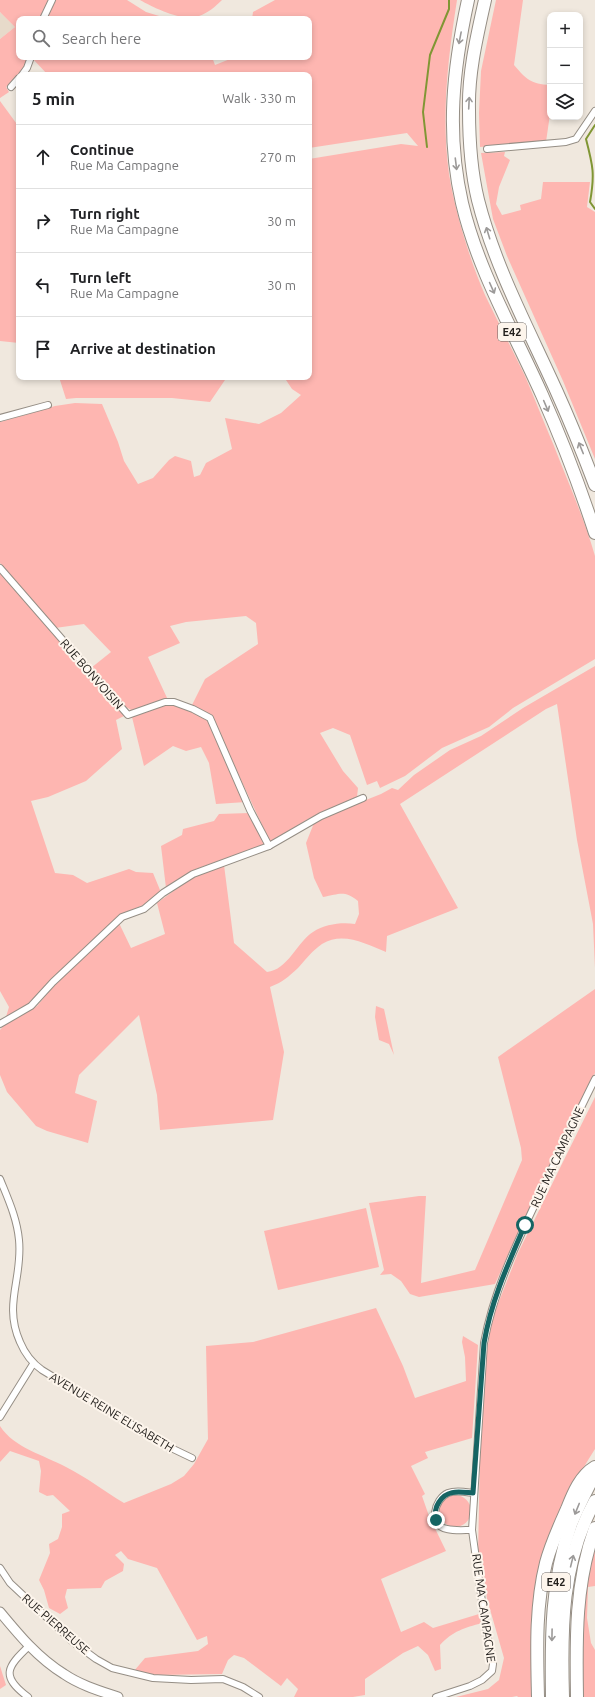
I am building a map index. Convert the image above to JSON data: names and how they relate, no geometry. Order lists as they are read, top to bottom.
{
  "streets": {
    "highway": ["E42"],
    "street": [
      "RUE BONVOISIN",
      "RUE MA CAMPAGNE",
      "AVENUE REINE ELISABETH",
      "RUE PIERREUSE"
    ]
  },
  "page": {
    "map_buttons": ["+", "−"],
    "search": "Search here",
    "heading": ["5 min", "Walk · 330 m"],
    "list": [
      ["Continue", "Rue Ma Campagne", "270 m"],
      ["Turn right", "Rue Ma Campagne", "30 m"],
      ["Turn left", "Rue Ma Campagne", "30 m"],
      "Arrive at destination"
    ]
  }
}
